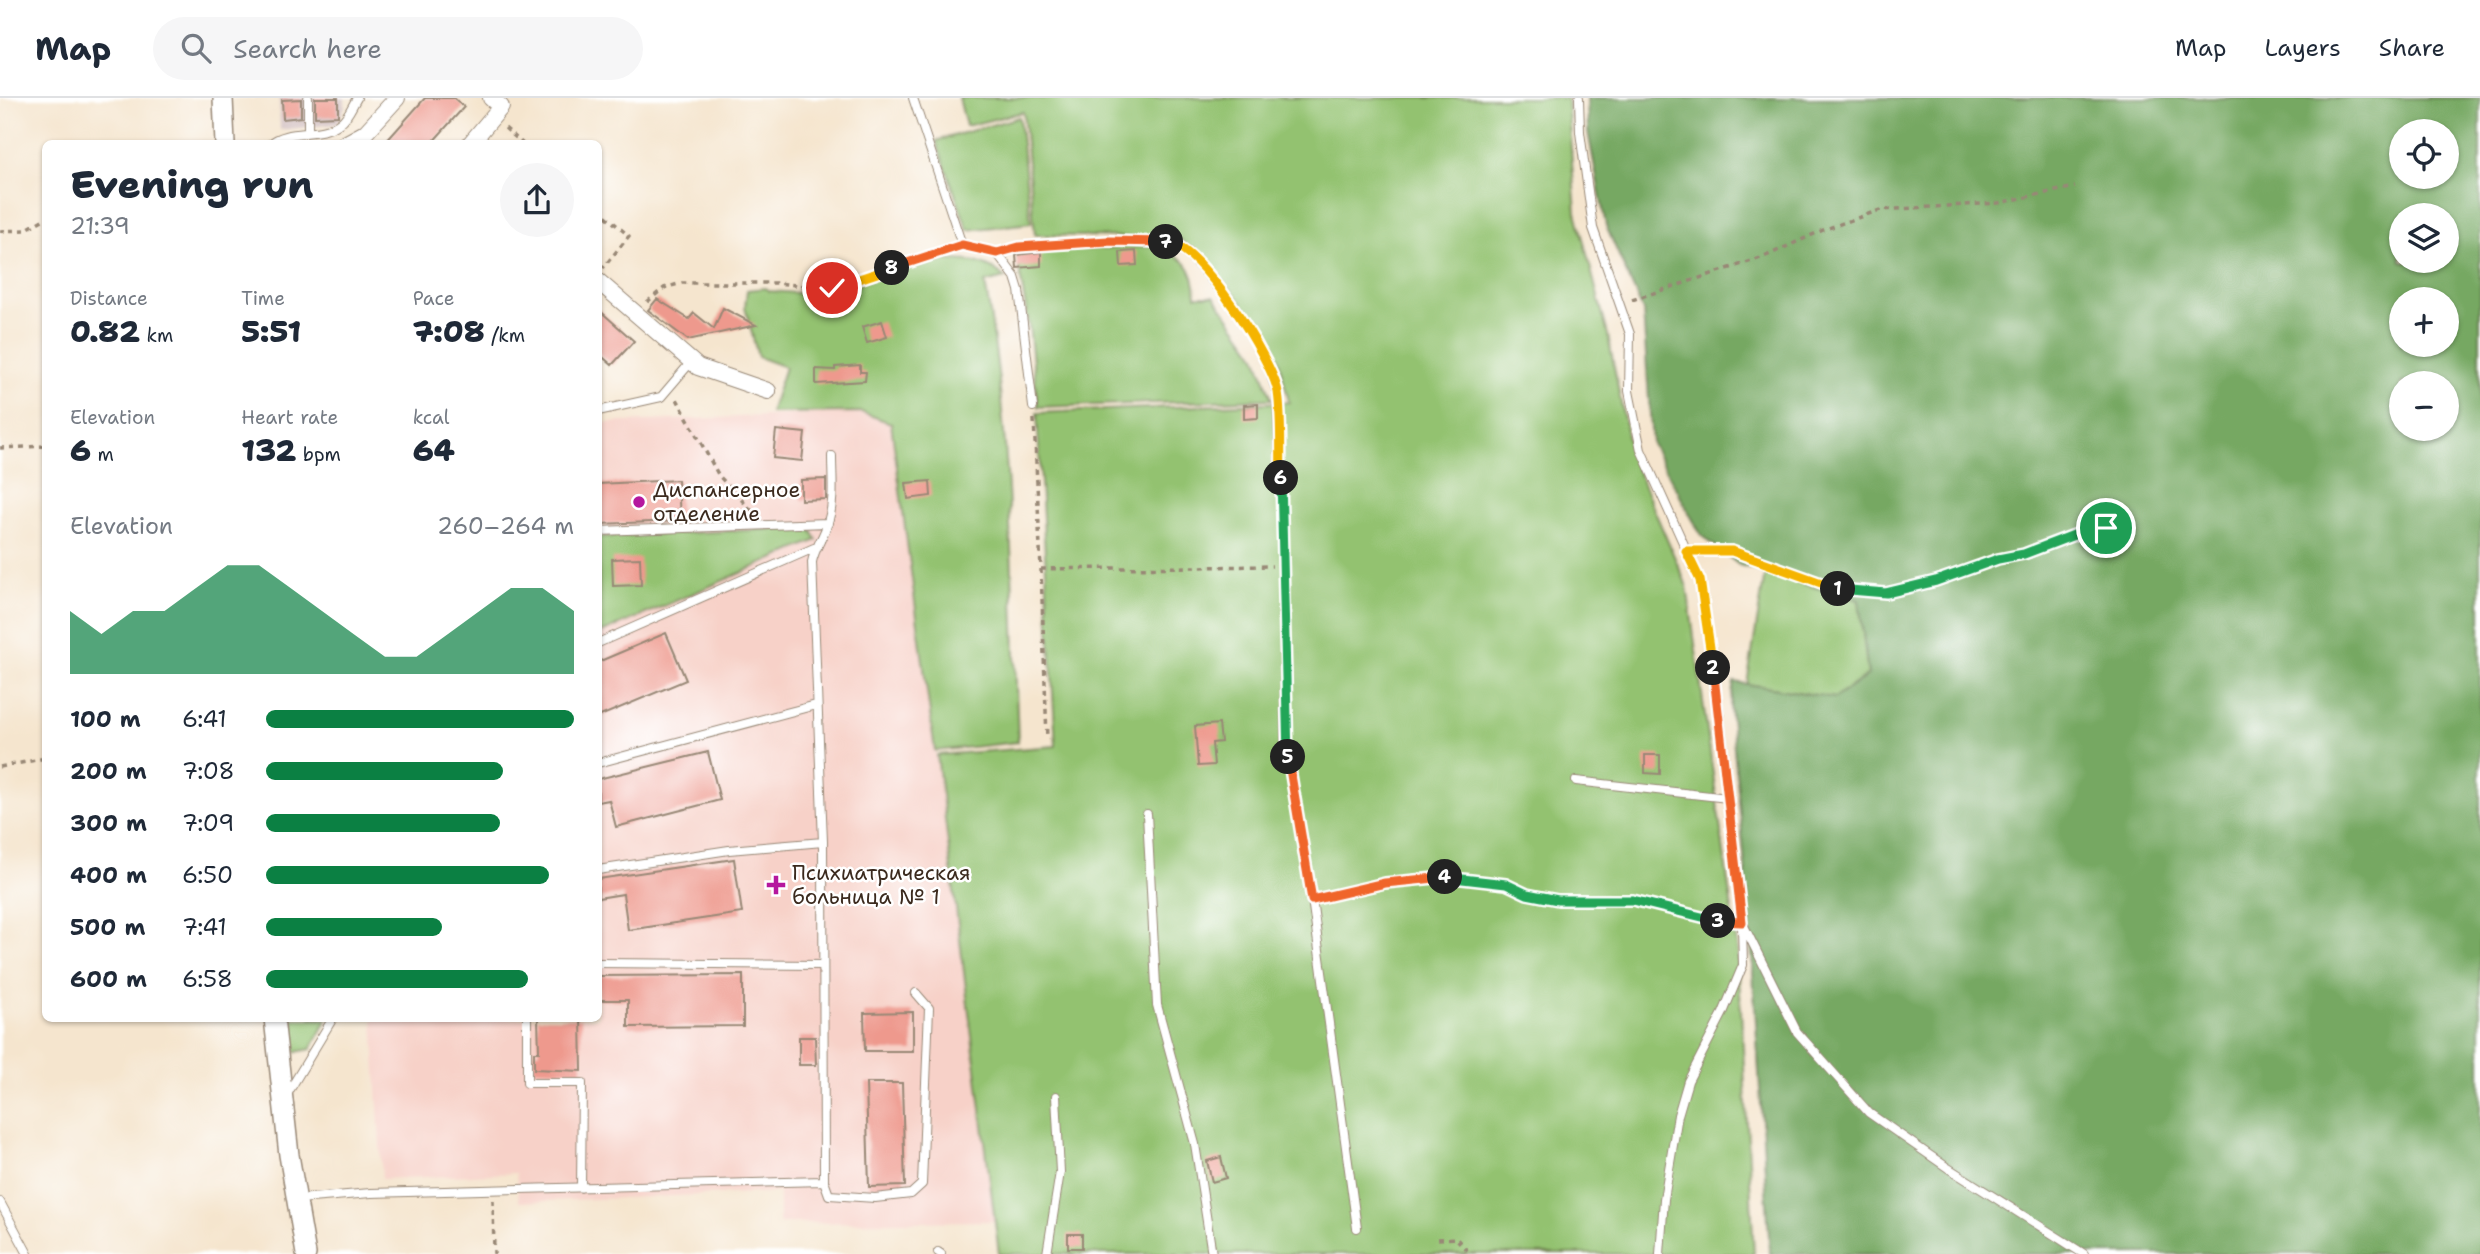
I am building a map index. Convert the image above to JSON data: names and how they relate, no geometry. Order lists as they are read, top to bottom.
{
  "places": {
    "other": ["Диспансерное отделение"],
    "health": ["Психиатрическая больница № 1"]
  },
  "page": {
    "header": "Map",
    "search": "Search here",
    "nav": ["Map", "Layers", "Share"],
    "map_buttons": ["+", "−"],
    "heading": ["Evening run", "21:39"],
    "pins": [
      "7",
      "8",
      "6",
      "1",
      "2",
      "5",
      "4",
      "3"
    ],
    "stats": [
      ["Distance", "0.82 km"],
      ["Time", "5:51"],
      ["Pace", "7:08 /km"],
      ["Elevation", "6 m"],
      ["Heart rate", "132 bpm"],
      ["kcal", "64"]
    ],
    "chart": ["Elevation", "260–264 m"],
    "list": [
      {
        "name": "100 m",
        "note": "6:41"
      },
      {
        "name": "200 m",
        "note": "7:08"
      },
      {
        "name": "300 m",
        "note": "7:09"
      },
      {
        "name": "400 m",
        "note": "6:50"
      },
      {
        "name": "500 m",
        "note": "7:41"
      },
      {
        "name": "600 m",
        "note": "6:58"
      }
    ]
  }
}
